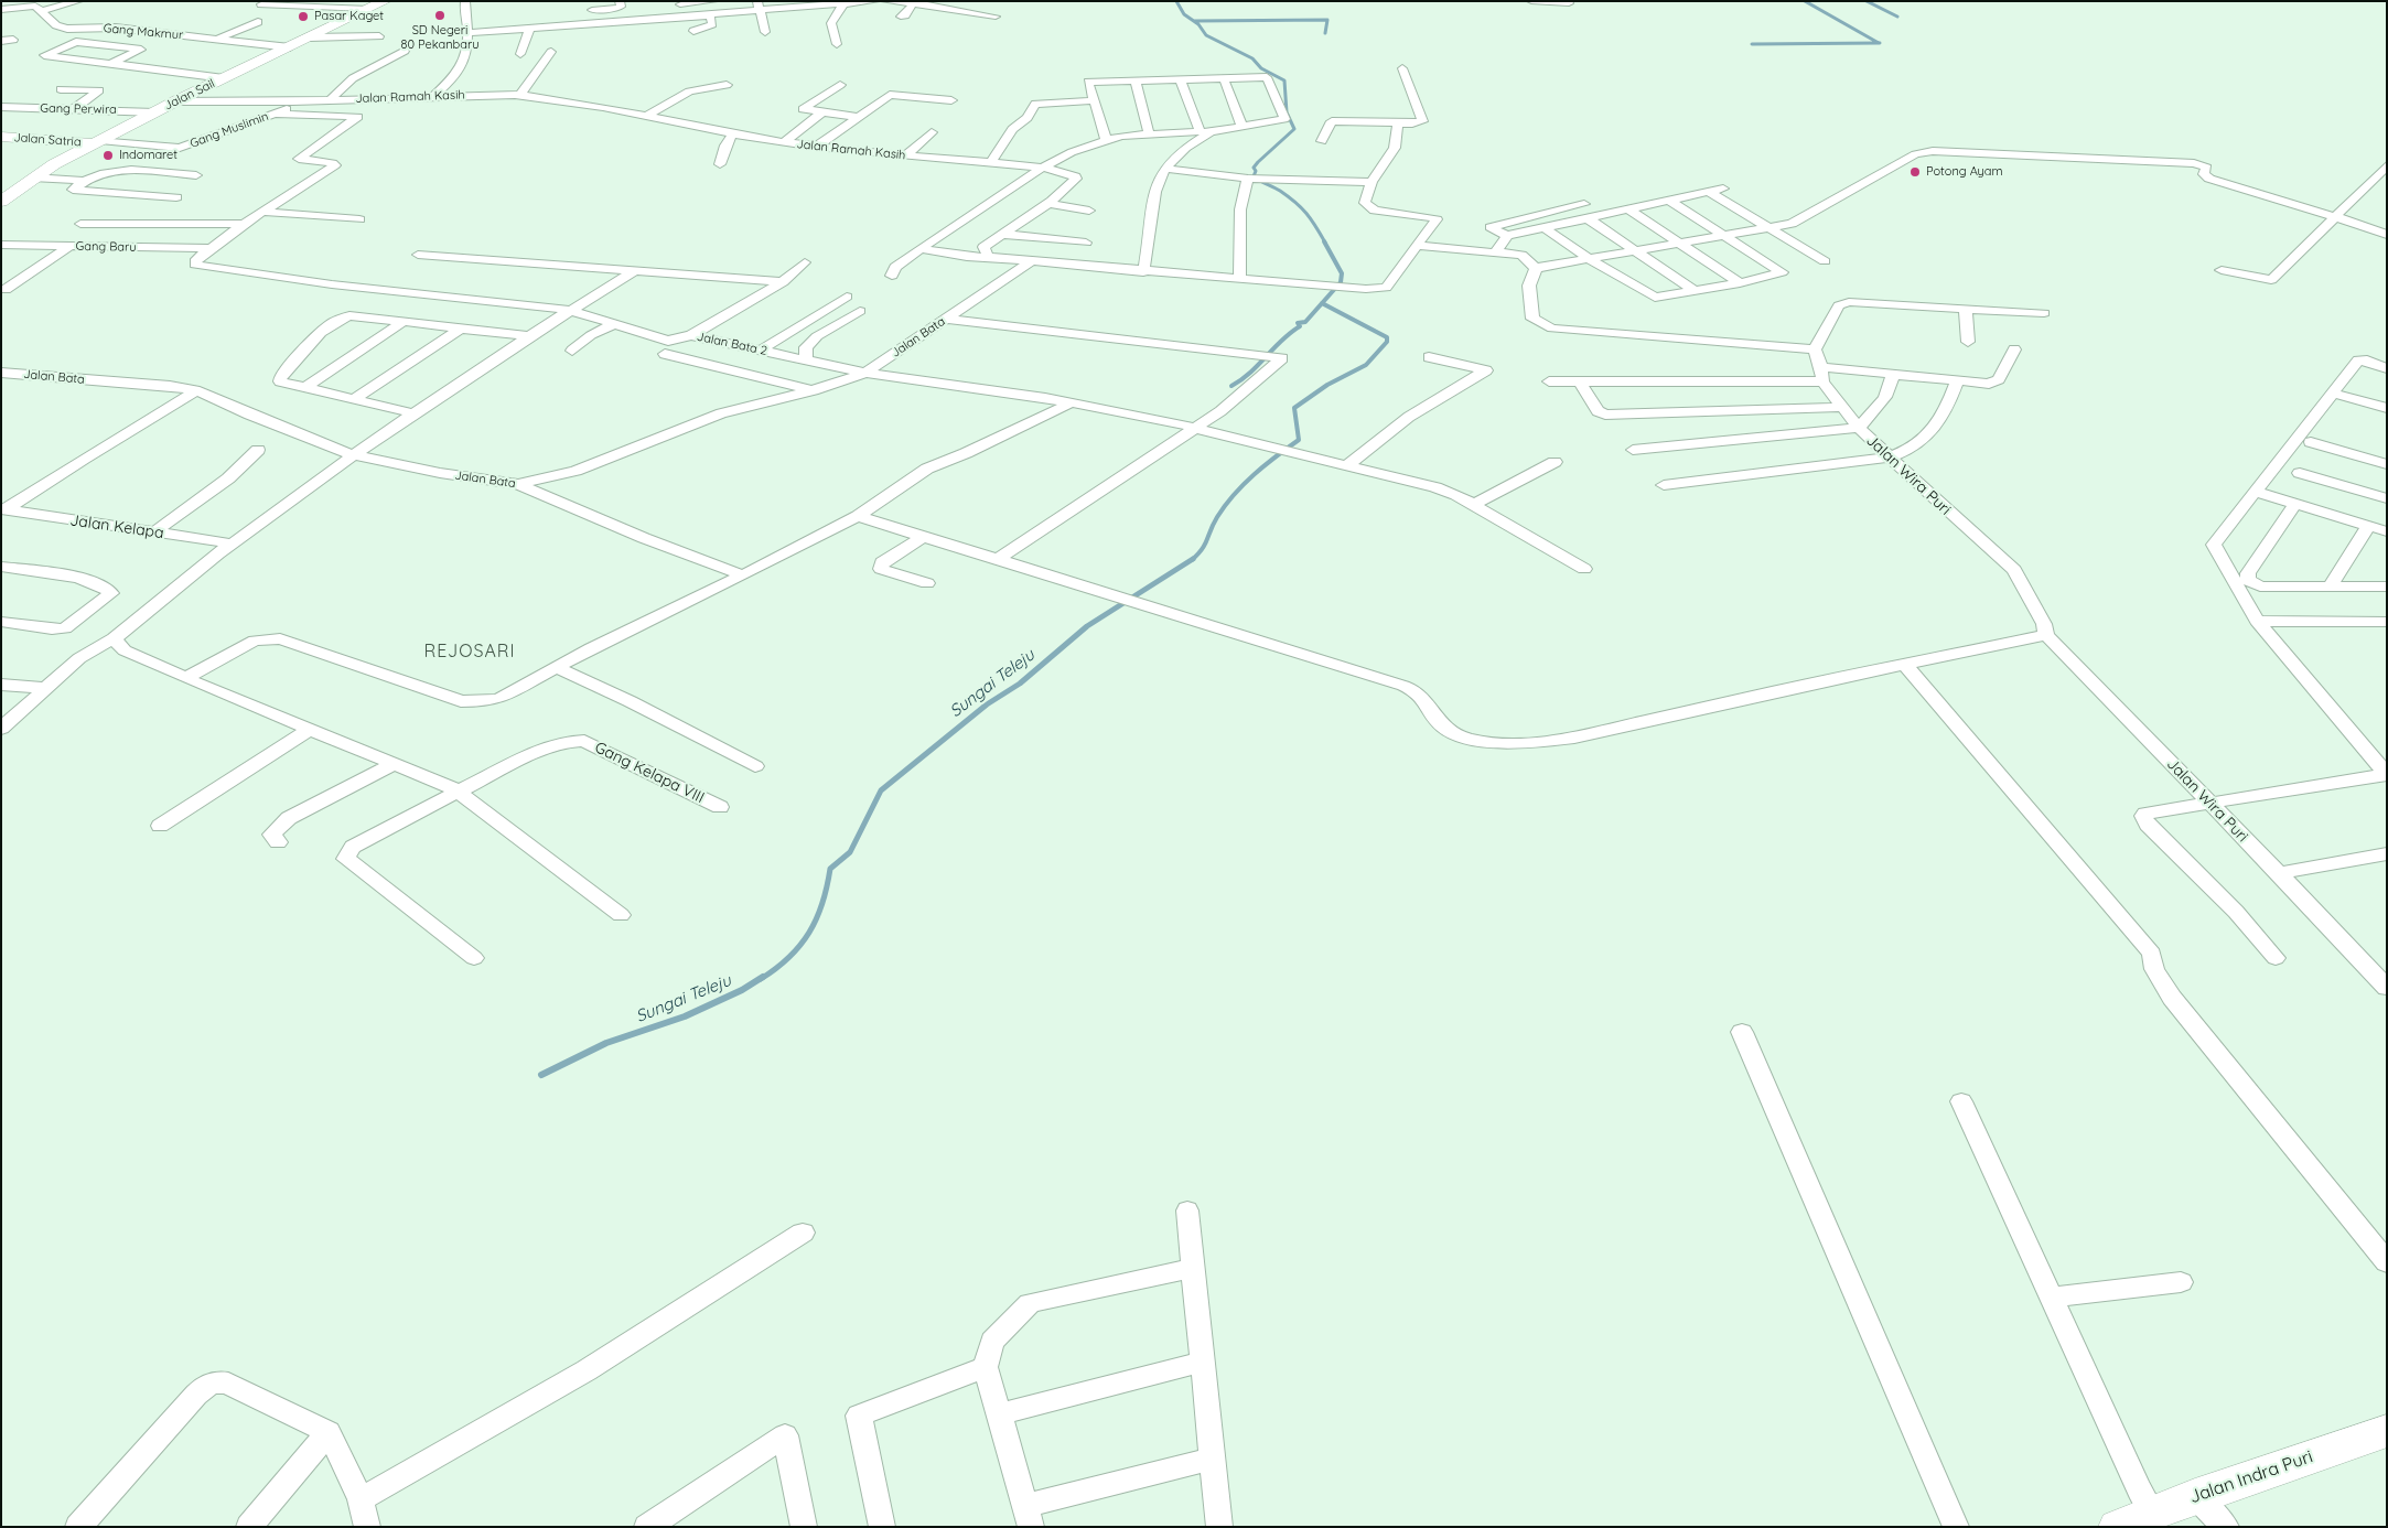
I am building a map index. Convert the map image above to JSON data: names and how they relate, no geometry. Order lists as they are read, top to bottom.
{
  "streets": {
    "street": [
      "Gang Makmur",
      "Jalan Sail",
      "Jalan Ramah Kasih",
      "Gang Perwira",
      "Gang Muslimin",
      "Jalan Satria",
      "Gang Baru",
      "Jalan Bata",
      "Jalan Bata 2",
      "Jalan Wira Puri",
      "Jalan Kelapa",
      "Gang Kelapa VIII",
      "Jalan Indra Puri"
    ]
  },
  "crossings": [
    ["Gang Makmur", "Jalan Sail"],
    ["Jalan Sail", "Jalan Ramah Kasih"],
    ["Jalan Sail", "Gang Perwira"],
    ["Jalan Sail", "Gang Muslimin"],
    ["Jalan Sail", "Jalan Satria"],
    ["Gang Muslimin", "Jalan Satria"],
    ["Gang Baru", "Jalan Bata 2"],
    ["Jalan Bata", "Jalan Bata 2"]
  ],
  "districts": ["REJOSARI"],
  "water": ["Sungai Teleju"],
  "places": [
    "SD Negeri 80 Pekanbaru",
    "Pasar Kaget",
    "Indomaret",
    "Potong Ayam"
  ]
}
